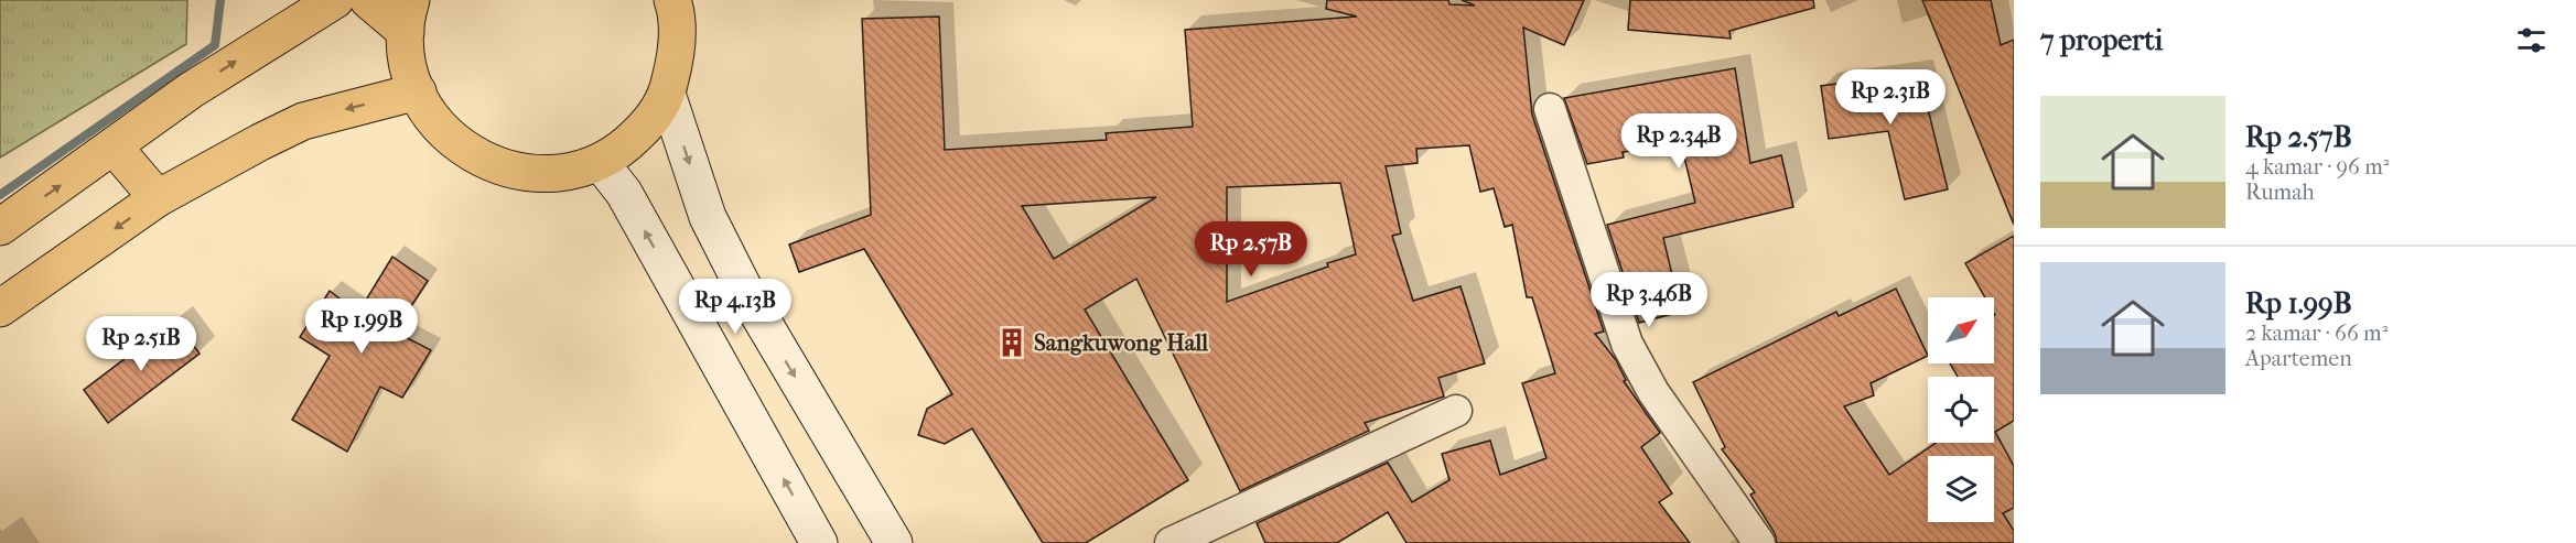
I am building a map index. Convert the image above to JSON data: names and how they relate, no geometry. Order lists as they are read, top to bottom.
{
  "places": {
    "building": ["Sangkuwong Hall"]
  },
  "north": "top right",
  "page": {
    "heading": "7 properti",
    "price": [
      "Rp 2.31B",
      "Rp 2.34B",
      "Rp 2.57B",
      "Rp 3.46B",
      "Rp 4.13B",
      "Rp 1.99B",
      "Rp 2.51B"
    ],
    "list": [
      {
        "name": "Rp 2.57B",
        "note": "4 kamar · 96 m² · Rumah"
      },
      {
        "name": "Rp 1.99B",
        "note": "2 kamar · 66 m² · Apartemen"
      }
    ]
  }
}
